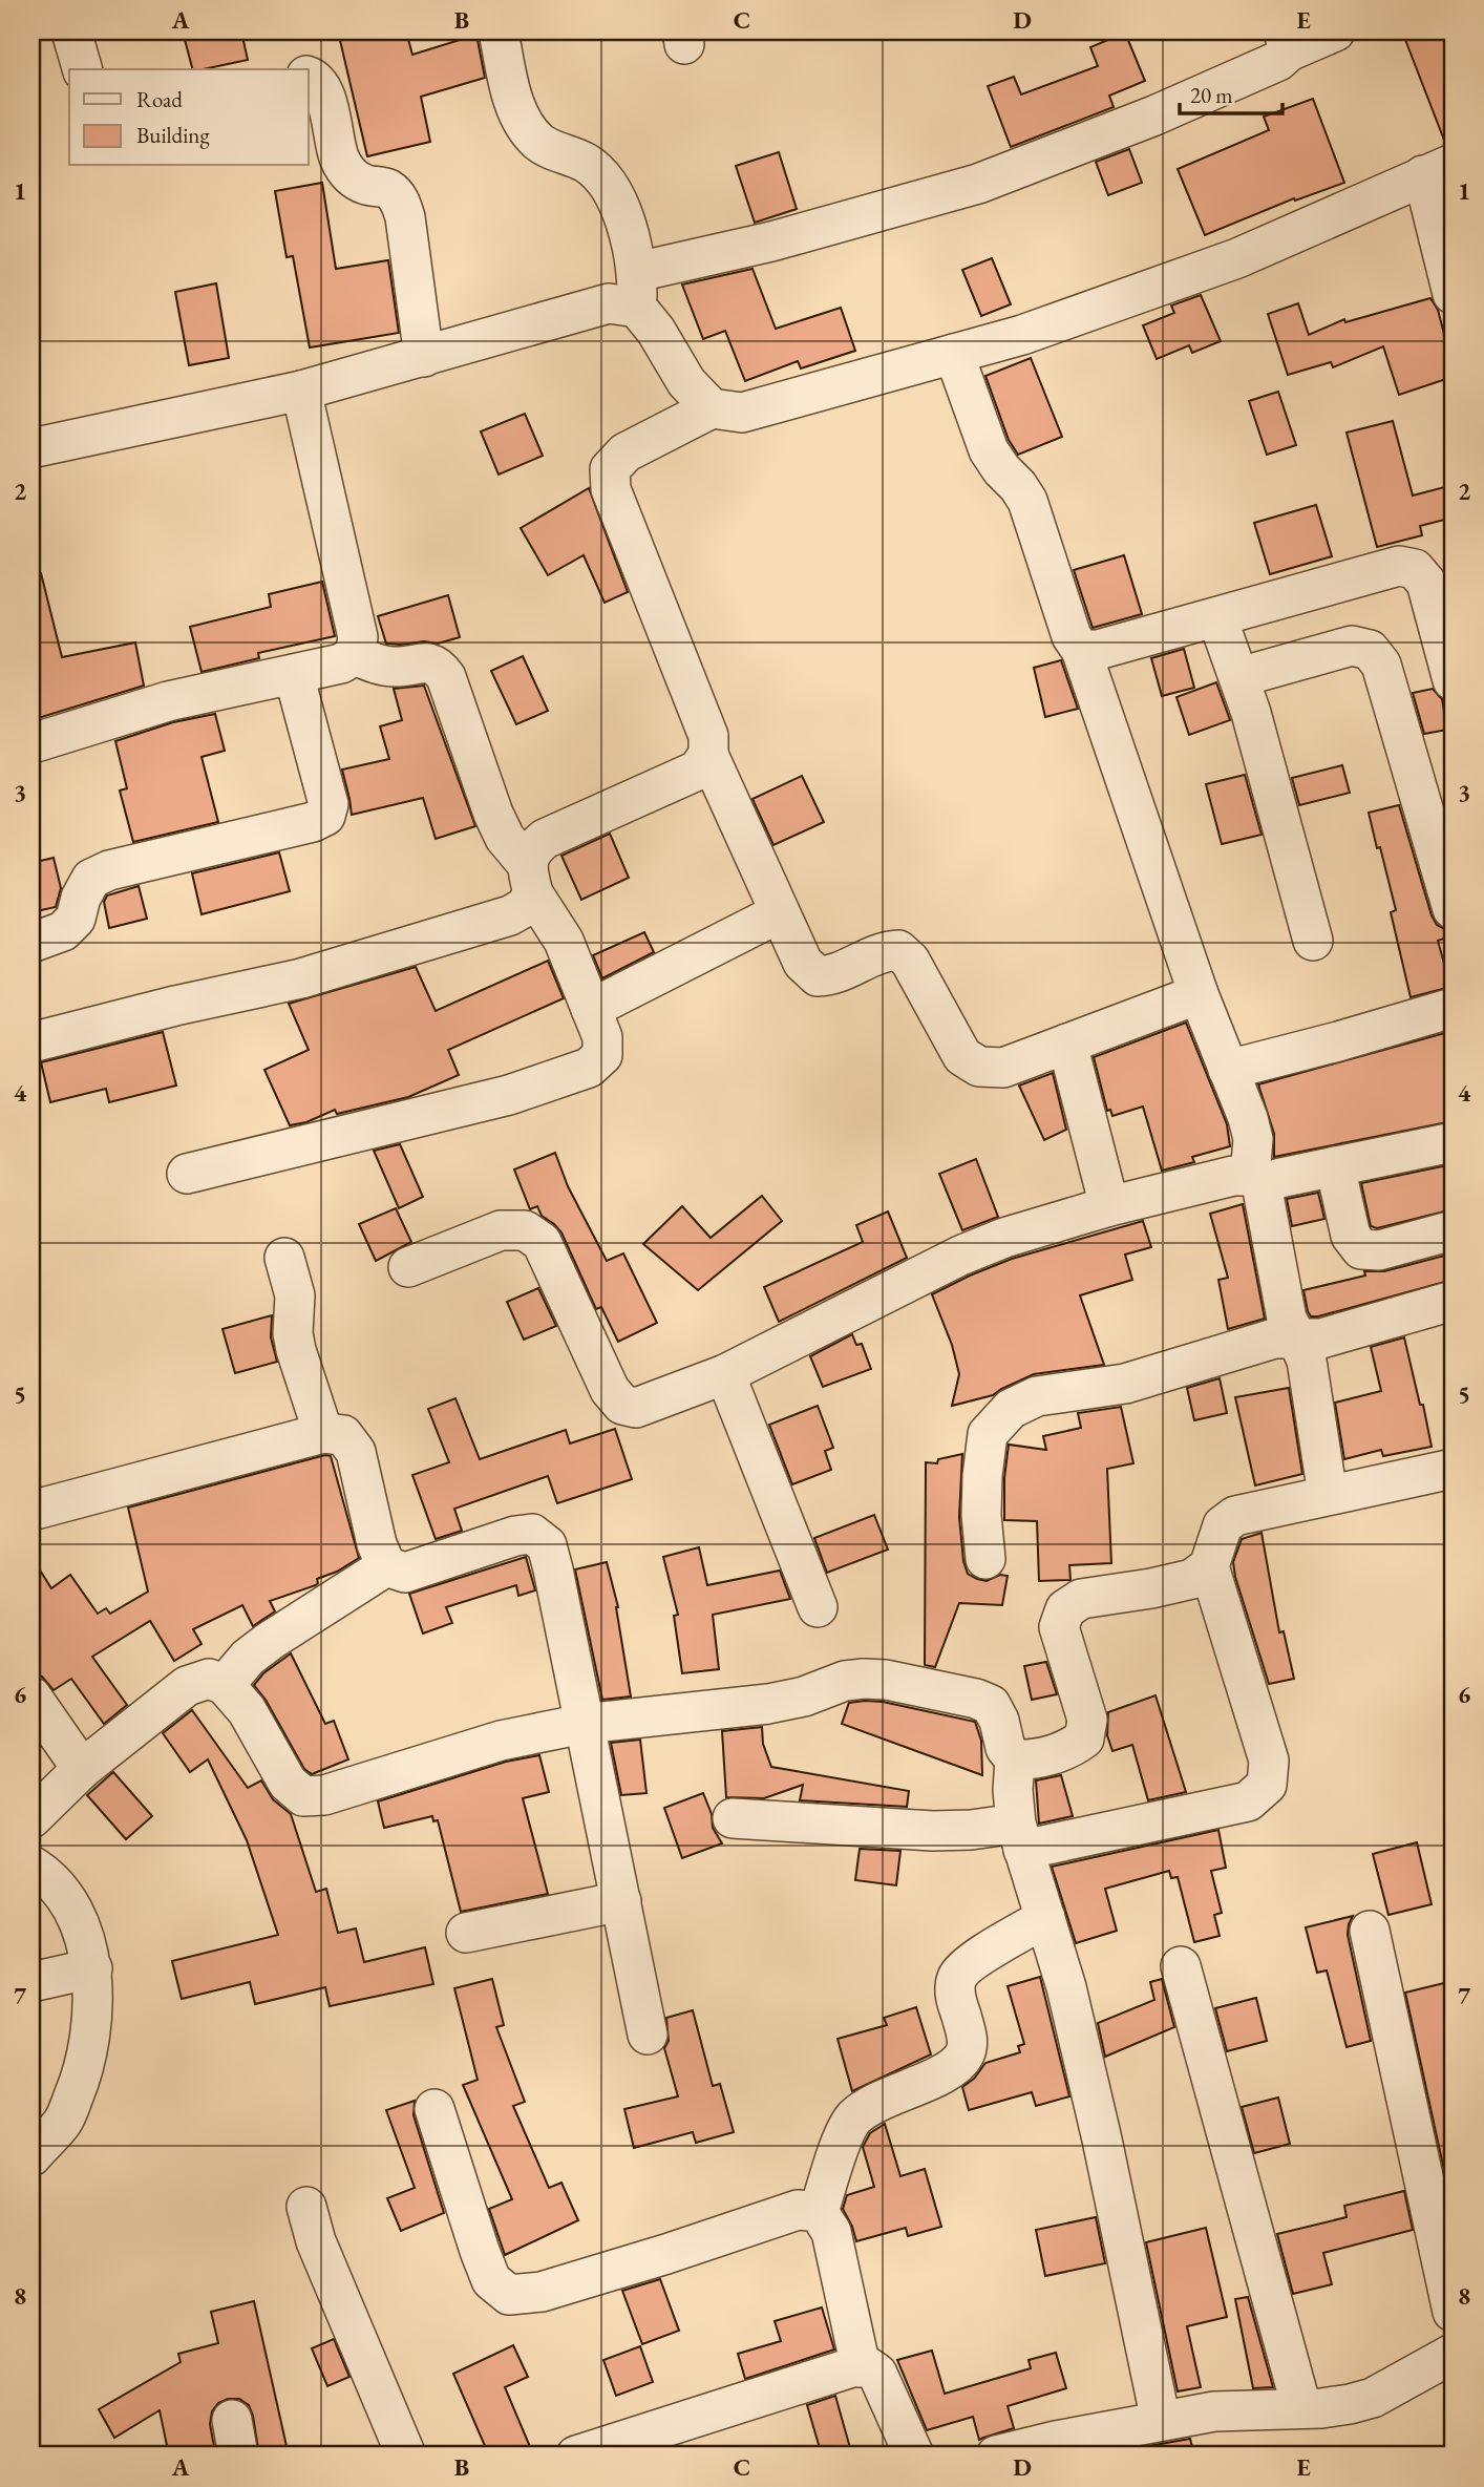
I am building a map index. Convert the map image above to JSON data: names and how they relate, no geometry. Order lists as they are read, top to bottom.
{
  "legend": ["Road", "Building"],
  "scale_bar": "20 m",
  "grid": {
    "columns": [
      "A",
      "B",
      "C",
      "D",
      "E"
    ],
    "rows": [
      "1",
      "2",
      "3",
      "4",
      "5",
      "6",
      "7",
      "8"
    ]
  }
}
